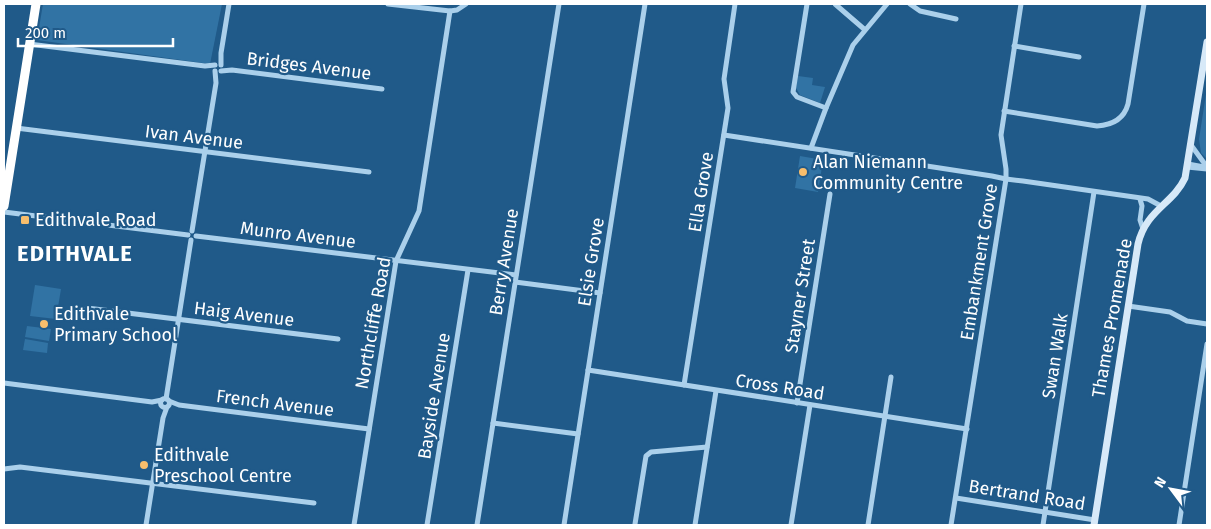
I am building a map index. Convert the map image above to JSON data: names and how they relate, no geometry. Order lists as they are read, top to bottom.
{
  "streets": {
    "main road": ["Thames Promenade"],
    "street": [
      "Bridges Avenue",
      "Ivan Avenue",
      "Ella Grove",
      "Munro Avenue",
      "Berry Avenue",
      "Elsie Grove",
      "Embankment Grove",
      "Stayner Street",
      "Haig Avenue",
      "Northcliffe Road",
      "Swan Walk",
      "Cross Road",
      "Bayside Avenue",
      "French Avenue",
      "Bertrand Road"
    ]
  },
  "crossings": [
    ["Ella Grove", "Cross Road"],
    ["Munro Avenue", "Berry Avenue"],
    ["Munro Avenue", "Northcliffe Road"],
    ["Munro Avenue", "Bayside Avenue"],
    ["Elsie Grove", "Cross Road"],
    ["Embankment Grove", "Cross Road"],
    ["Embankment Grove", "Bertrand Road"],
    ["Stayner Street", "Cross Road"],
    ["Thames Promenade", "Bertrand Road"],
    ["Northcliffe Road", "French Avenue"],
    ["Swan Walk", "Bertrand Road"]
  ],
  "districts": ["EDITHVALE"],
  "places": {
    "other": ["Alan Niemann Community Centre", "Edithvale Primary School", "Edithvale Preschool Centre"],
    "transit": ["Edithvale Road"]
  },
  "scale_bar": "200 m",
  "north": "top left"
}
